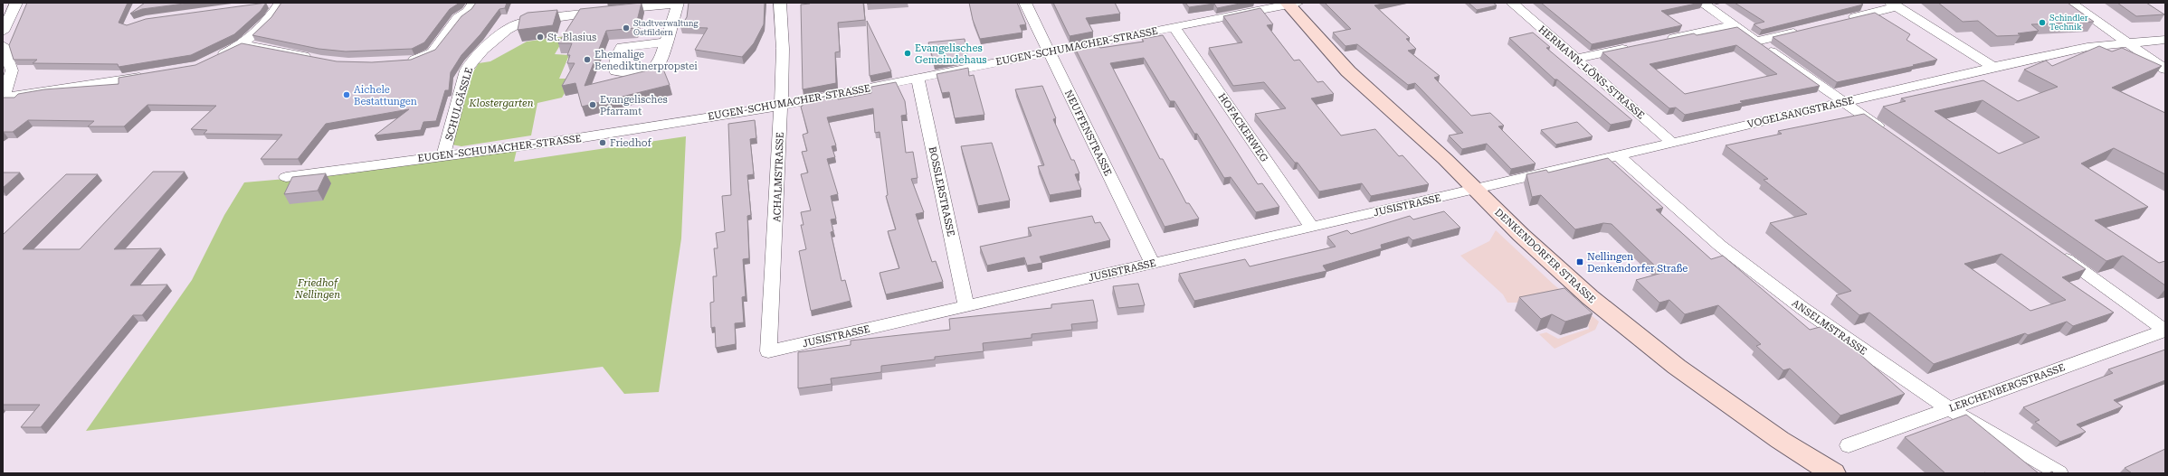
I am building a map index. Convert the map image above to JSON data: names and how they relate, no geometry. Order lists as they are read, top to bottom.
{
  "streets": {
    "main road": ["DENKENDORFER STRASSE"],
    "street": [
      "EUGEN-SCHUMACHER-STRASSE",
      "HERMANN-LÖNS-STRASSE",
      "SCHULGÄSSLE",
      "VOGELSANGSTRASSE",
      "HOFACKERWEG",
      "NEUFFENSTRASSE",
      "ACHALMSTRASSE",
      "BOSSLERSTRASSE",
      "JUSISTRASSE",
      "ANSELMSTRASSE",
      "LERCHENBERGSTRASSE"
    ]
  },
  "crossings": [
    ["EUGEN-SCHUMACHER-STRASSE", "SCHULGÄSSLE"],
    ["EUGEN-SCHUMACHER-STRASSE", "HOFACKERWEG"],
    ["EUGEN-SCHUMACHER-STRASSE", "NEUFFENSTRASSE"],
    ["EUGEN-SCHUMACHER-STRASSE", "ACHALMSTRASSE"],
    ["EUGEN-SCHUMACHER-STRASSE", "BOSSLERSTRASSE"],
    ["EUGEN-SCHUMACHER-STRASSE", "DENKENDORFER STRASSE"],
    ["HERMANN-LÖNS-STRASSE", "VOGELSANGSTRASSE"],
    ["VOGELSANGSTRASSE", "JUSISTRASSE"],
    ["VOGELSANGSTRASSE", "DENKENDORFER STRASSE"],
    ["VOGELSANGSTRASSE", "ANSELMSTRASSE"],
    ["HOFACKERWEG", "JUSISTRASSE"],
    ["NEUFFENSTRASSE", "JUSISTRASSE"],
    ["ACHALMSTRASSE", "JUSISTRASSE"],
    ["BOSSLERSTRASSE", "JUSISTRASSE"],
    ["JUSISTRASSE", "DENKENDORFER STRASSE"],
    ["ANSELMSTRASSE", "LERCHENBERGSTRASSE"]
  ],
  "parks": ["Klostergarten", "Friedhof Nellingen"],
  "places": {
    "other": [
      "Schindler Technik",
      "Stadtverwaltung Ostfildern",
      "St. Blasius",
      "Evangelisches Gemeindehaus",
      "Ehemalige Benediktinerpropstei",
      "Aichele Bestattungen",
      "Evangelisches Pfarramt",
      "Friedhof"
    ],
    "transit": ["Nellingen Denkendorfer Straße"]
  }
}
